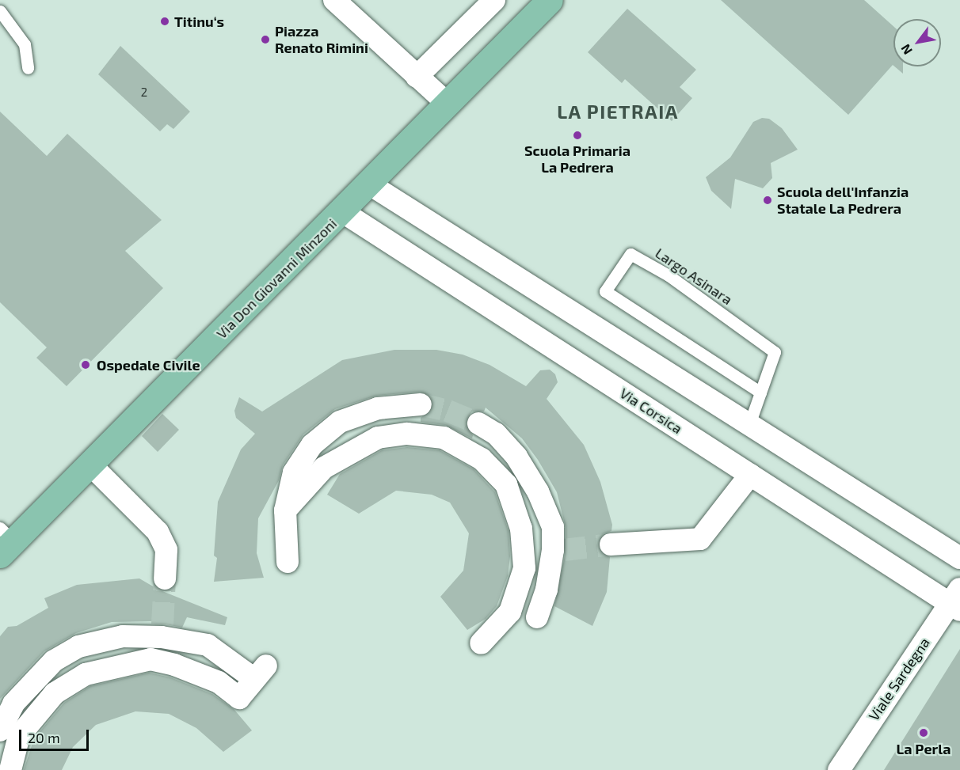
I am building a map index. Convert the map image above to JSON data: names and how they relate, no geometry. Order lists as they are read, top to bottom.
{
  "streets": {
    "main road": ["Via Don Giovanni Minzoni"],
    "street": ["Via Corsica", "Viale Sardegna"],
    "lane": ["Largo Asinara"]
  },
  "crossings": [
    ["Via Don Giovanni Minzoni", "Via Corsica"],
    ["Via Corsica", "Viale Sardegna"]
  ],
  "districts": ["LA PIETRAIA"],
  "places": [
    "Titinu‘s",
    "Piazza Renato Rimini",
    "Scuola Primaria La Pedrera",
    "Scuola dell'Infanzia Statale La Pedrera",
    "Ospedale Civile",
    "La Perla"
  ],
  "house_numbers": ["2"],
  "scale_bar": "20 m",
  "north": "bottom left"
}
